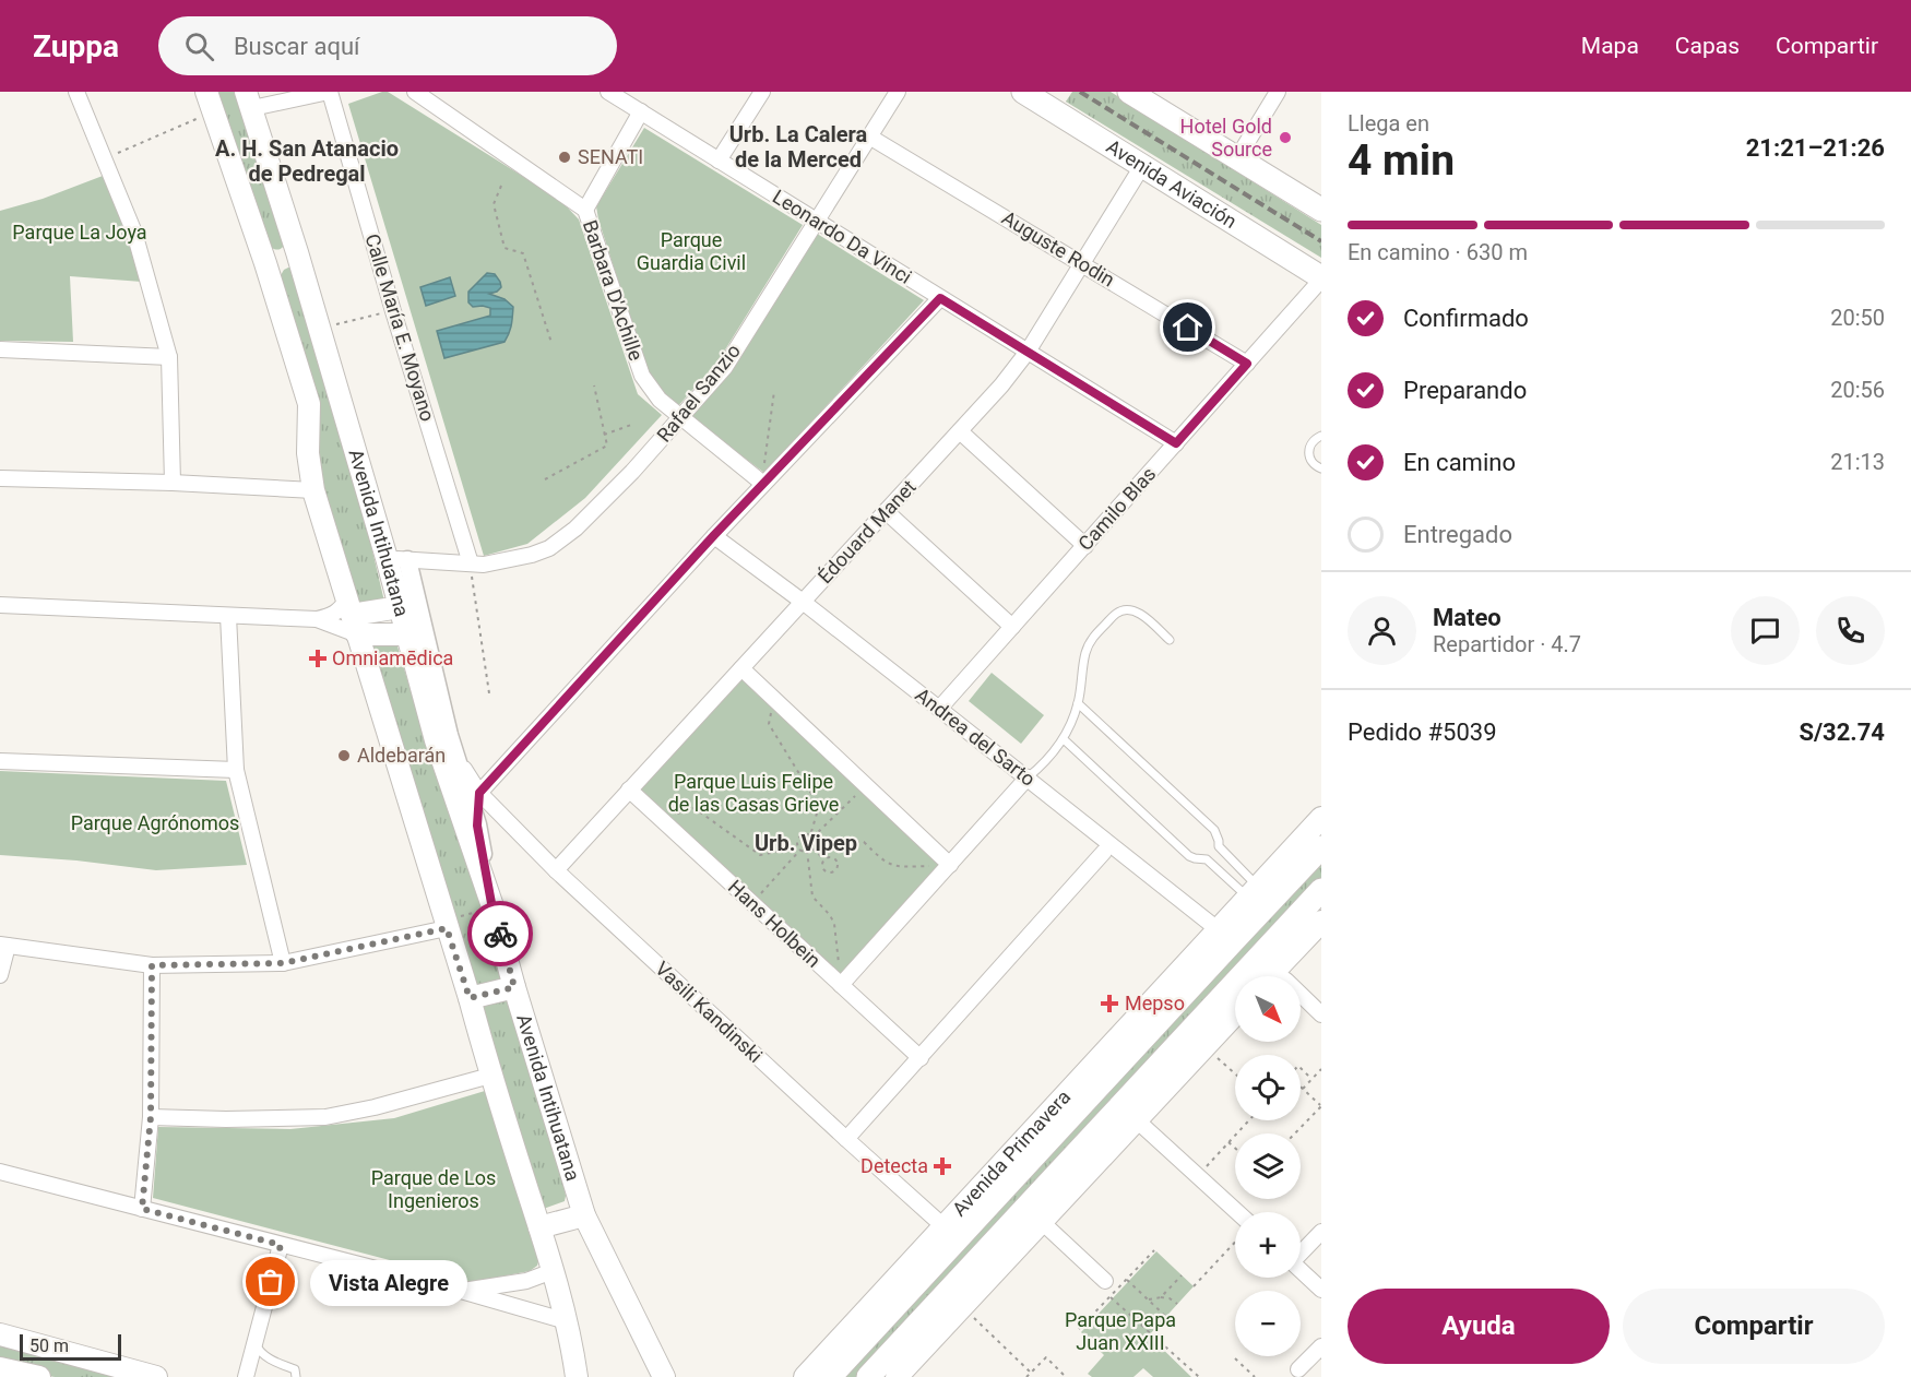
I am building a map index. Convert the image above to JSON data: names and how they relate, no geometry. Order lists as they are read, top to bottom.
{
  "streets": {
    "main road": ["Avenida Aviación", "Avenida Intihuatana", "Avenida Primavera"],
    "street": [
      "Leonardo Da Vinci",
      "Auguste Rodin",
      "Barbara D'Achille",
      "Calle María E. Moyano",
      "Rafael Sanzio",
      "Camilo Blas",
      "Édouard Manet",
      "Andrea del Sarto",
      "Hans Holbein",
      "Vasili Kandinski"
    ]
  },
  "crossings": [
    ["Avenida Aviación", "Camilo Blas"],
    ["Avenida Aviación", "Édouard Manet"],
    ["Leonardo Da Vinci", "Rafael Sanzio"],
    ["Leonardo Da Vinci", "Camilo Blas"],
    ["Leonardo Da Vinci", "Édouard Manet"],
    ["Auguste Rodin", "Rafael Sanzio"],
    ["Auguste Rodin", "Camilo Blas"],
    ["Auguste Rodin", "Édouard Manet"],
    ["Barbara D'Achille", "Rafael Sanzio"],
    ["Calle María E. Moyano", "Rafael Sanzio"],
    ["Rafael Sanzio", "Avenida Intihuatana"],
    ["Camilo Blas", "Andrea del Sarto"],
    ["Édouard Manet", "Andrea del Sarto"],
    ["Édouard Manet", "Hans Holbein"],
    ["Édouard Manet", "Vasili Kandinski"],
    ["Andrea del Sarto", "Avenida Primavera"],
    ["Vasili Kandinski", "Avenida Primavera"]
  ],
  "districts": ["Urb. La Calera de la Merced", "A. H. San Atanacio de Pedregal", "Urb. Vipep"],
  "parks": [
    "Parque La Joya",
    "Parque Guardia Civil",
    "Parque Luis Felipe de las Casas Grieve",
    "Parque Agrónomos",
    "Parque de Los Ingenieros",
    "Parque Papa Juan XXIII"
  ],
  "places": {
    "other": [
      "Hotel Gold Source",
      "SENATI",
      "Aldebarán",
      "Vista Alegre"
    ],
    "health": ["Omniamēdica", "Mepso", "Detecta"]
  },
  "scale_bar": "50 m",
  "north": "bottom right",
  "page": {
    "header": "Zuppa",
    "search": "Buscar aquí",
    "nav": ["Mapa", "Capas", "Compartir"],
    "heading": ["4 min", "Llega en", "21:21–21:26"],
    "panel": [
      "Mateo",
      "Repartidor · 4.7",
      "Pedido #5039",
      "S/32.74"
    ],
    "bar": "En camino · 630 m",
    "list": [
      ["Confirmado", "20:50"],
      ["Preparando", "20:56"],
      ["En camino", "21:13"],
      "Entregado"
    ],
    "map_buttons": ["+", "−"],
    "bubble": "Vista Alegre",
    "buttons": ["Ayuda", "Compartir"],
    "scale": "50 m"
  }
}
